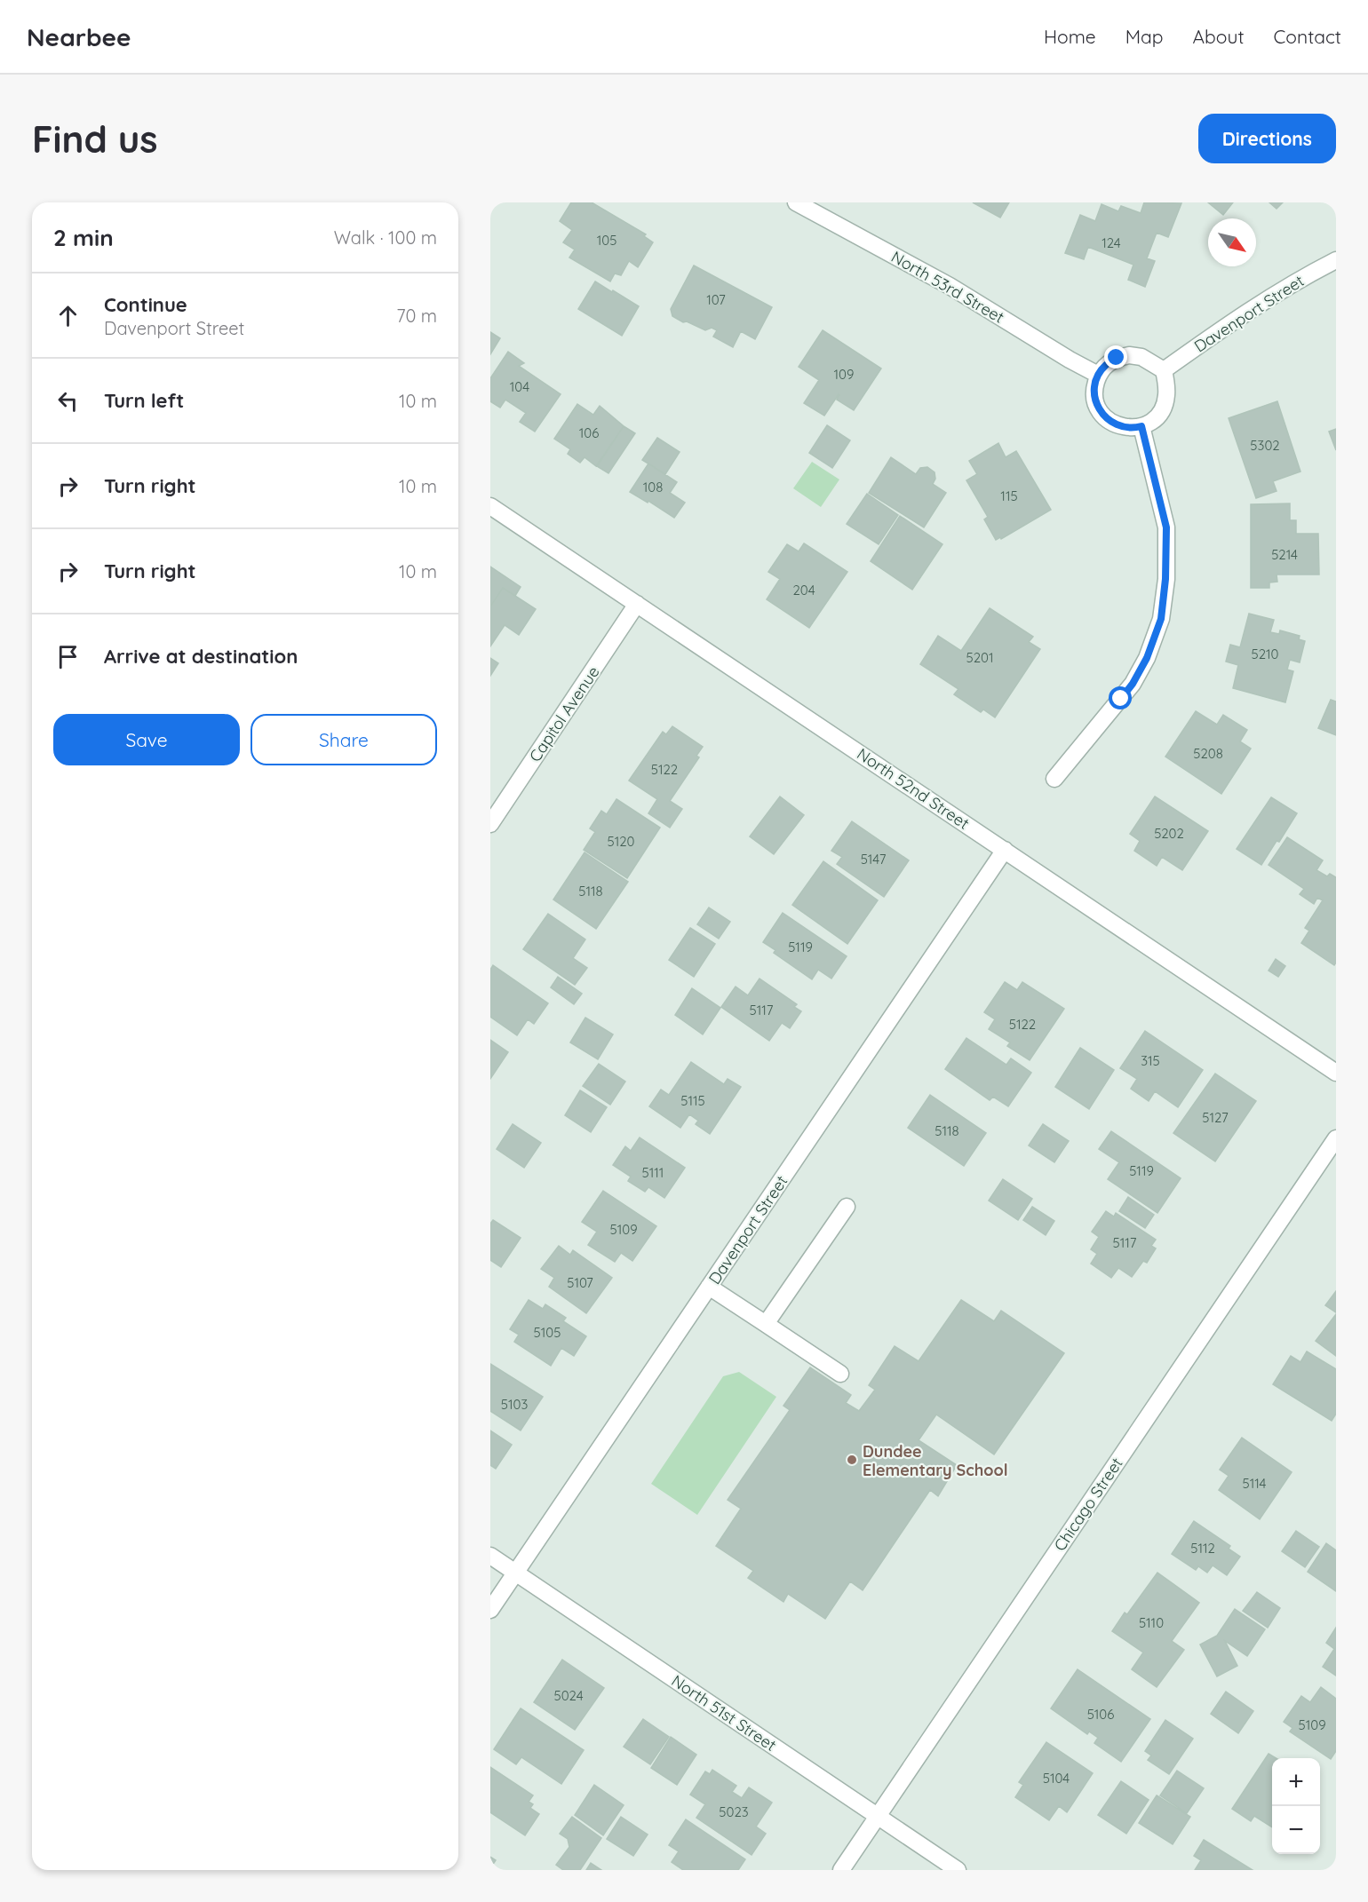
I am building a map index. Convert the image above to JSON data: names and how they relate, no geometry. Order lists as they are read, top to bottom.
{
  "streets": {
    "street": [
      "North 53rd Street",
      "Davenport Street",
      "Capitol Avenue",
      "North 52nd Street",
      "Chicago Street",
      "North 51st Street"
    ]
  },
  "crossings": [
    ["North 53rd Street", "Davenport Street"],
    ["Davenport Street", "North 52nd Street"],
    ["Davenport Street", "North 51st Street"],
    ["Capitol Avenue", "North 52nd Street"],
    ["Chicago Street", "North 51st Street"]
  ],
  "places": ["Dundee Elementary School"],
  "house_numbers": [
    "105",
    "124",
    "107",
    "109",
    "104",
    "106",
    "5302",
    "108",
    "115",
    "5214",
    "204",
    "5210",
    "5201",
    "5208",
    "5122",
    "5202",
    "5120",
    "5147",
    "5118",
    "5119",
    "5117",
    "5122",
    "315",
    "5115",
    "5127",
    "5118",
    "5119",
    "5111",
    "5109",
    "5117",
    "5107",
    "5105",
    "5103",
    "5114",
    "5112",
    "5110",
    "5024",
    "5106",
    "5109",
    "5104",
    "5023"
  ],
  "north": "bottom right",
  "page": {
    "header": "Nearbee",
    "nav": [
      "Home",
      "Map",
      "About",
      "Contact"
    ],
    "buttons": [
      "Directions",
      ["Save", "Share"]
    ],
    "title": "Find us",
    "heading": ["2 min", "Walk · 100 m"],
    "list": [
      ["Continue", "Davenport Street", "70 m"],
      ["Turn left", "10 m"],
      ["Turn right", "10 m"],
      ["Turn right", "10 m"],
      "Arrive at destination"
    ],
    "map_buttons": ["+", "−"]
  }
}
